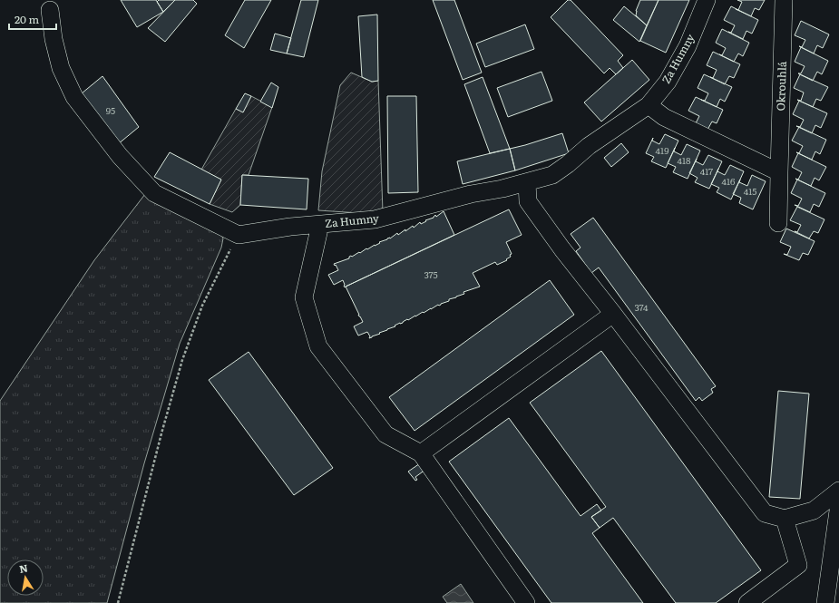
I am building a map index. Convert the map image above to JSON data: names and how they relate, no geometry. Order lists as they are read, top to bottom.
{
  "streets": {
    "street": ["Za Humny", "Okrouhlá"]
  },
  "house_numbers": [
    "95",
    "419",
    "418",
    "417",
    "416",
    "415",
    "375",
    "374"
  ],
  "scale_bar": "20 m",
  "north": "top"
}
